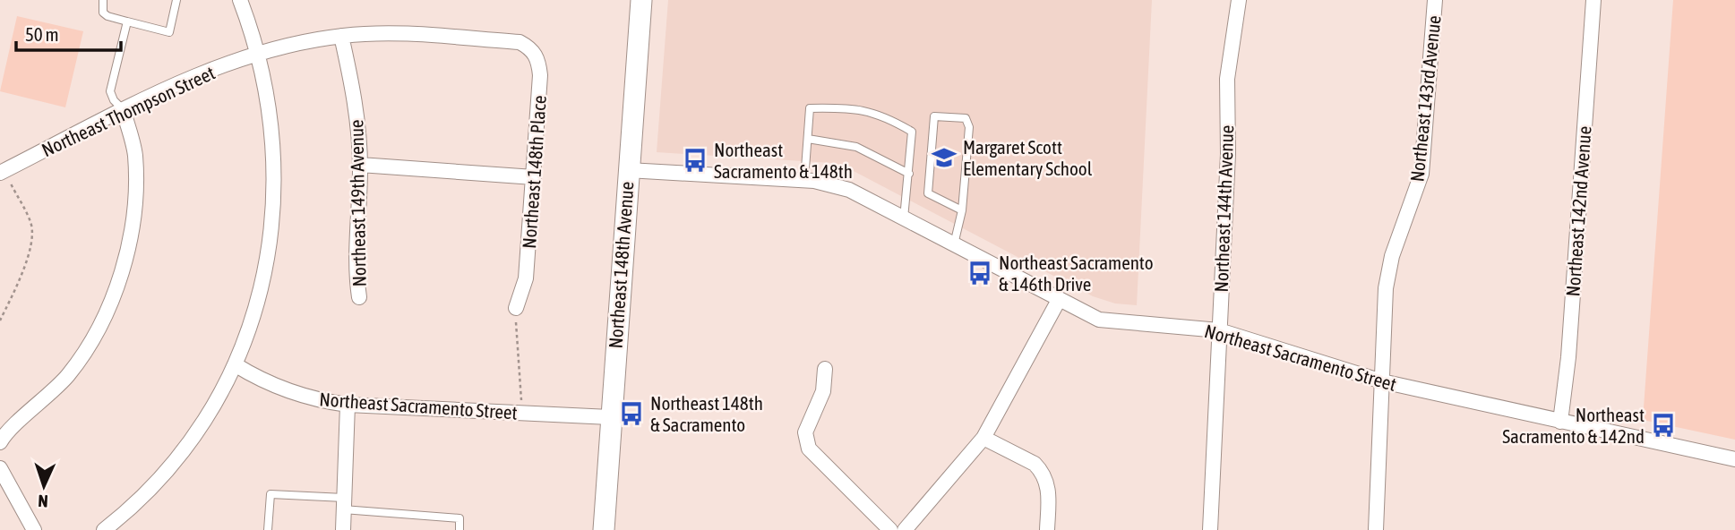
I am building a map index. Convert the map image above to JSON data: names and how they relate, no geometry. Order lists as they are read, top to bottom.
{
  "streets": {
    "main road": ["Northeast 148th Avenue"],
    "street": [
      "Northeast 143rd Avenue",
      "Northeast Thompson Street",
      "Northeast 148th Place",
      "Northeast 149th Avenue",
      "Northeast 144th Avenue",
      "Northeast 142nd Avenue",
      "Northeast Sacramento Street"
    ]
  },
  "crossings": [
    ["Northeast 143rd Avenue", "Northeast Sacramento Street"],
    ["Northeast Thompson Street", "Northeast 148th Place"],
    ["Northeast Thompson Street", "Northeast 149th Avenue"],
    ["Northeast 144th Avenue", "Northeast Sacramento Street"],
    ["Northeast 142nd Avenue", "Northeast Sacramento Street"],
    ["Northeast 148th Avenue", "Northeast Sacramento Street"]
  ],
  "places": {
    "school or university": ["Margaret Scott Elementary School"],
    "bus stop": [
      "Northeast Sacramento & 148th",
      "Northeast Sacramento & 146th Drive",
      "Northeast 148th & Sacramento",
      "Northeast Sacramento & 142nd"
    ]
  },
  "scale_bar": "50 m",
  "north": "bottom"
}
